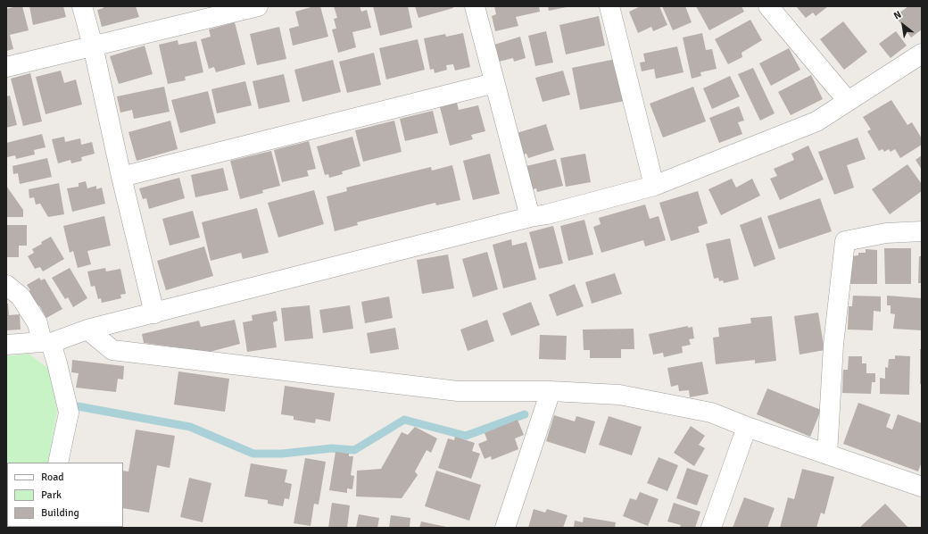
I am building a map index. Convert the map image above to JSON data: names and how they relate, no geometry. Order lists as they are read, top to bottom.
{
  "legend": ["Road", "Park", "Building"],
  "north": "top left"
}
